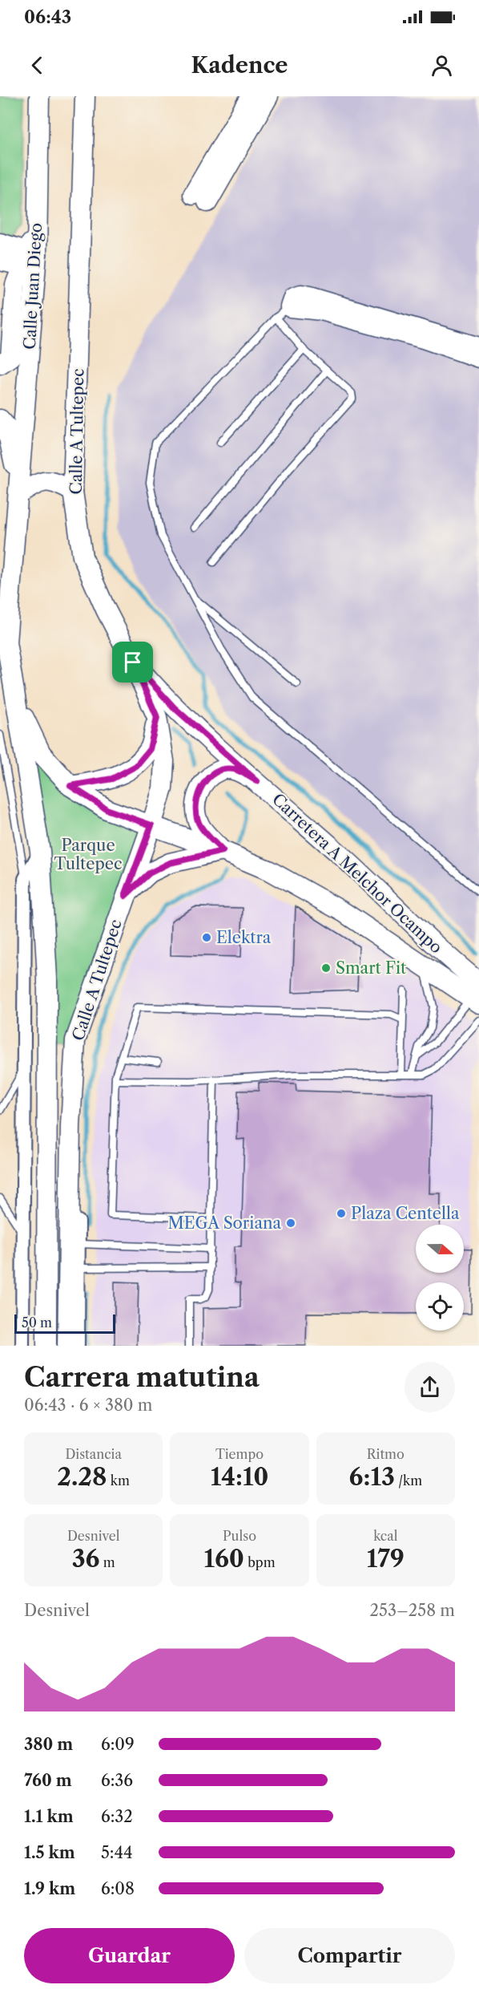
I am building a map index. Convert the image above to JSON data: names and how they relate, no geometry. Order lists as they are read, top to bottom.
{
  "streets": {
    "main road": ["Calle Juan Diego", "Calle A Tultepec", "Carretera A Melchor Ocampo"]
  },
  "crossings": [
    ["Calle Juan Diego", "Calle A Tultepec"],
    ["Calle A Tultepec", "Carretera A Melchor Ocampo"]
  ],
  "parks": ["Parque Tultepec"],
  "places": [
    "Elektra",
    "Smart Fit",
    "Plaza Centella",
    "MEGA Soriana"
  ],
  "scale_bar": "50 m",
  "north": "right",
  "page": {
    "status": "06:43",
    "header": "Kadence",
    "scale": "50 m",
    "heading": ["Carrera matutina", "06:43 · 6 × 380 m"],
    "stats": [
      ["Distancia", "2.28 km"],
      ["Tiempo", "14:10"],
      ["Ritmo", "6:13 /km"],
      ["Desnivel", "36 m"],
      ["Pulso", "160 bpm"],
      ["kcal", "179"]
    ],
    "chart": ["Desnivel", "253–258 m"],
    "list": [
      {
        "name": "380 m",
        "note": "6:09"
      },
      {
        "name": "760 m",
        "note": "6:36"
      },
      {
        "name": "1.1 km",
        "note": "6:32"
      },
      {
        "name": "1.5 km",
        "note": "5:44"
      },
      {
        "name": "1.9 km",
        "note": "6:08"
      }
    ],
    "buttons": ["Guardar", "Compartir"]
  }
}
